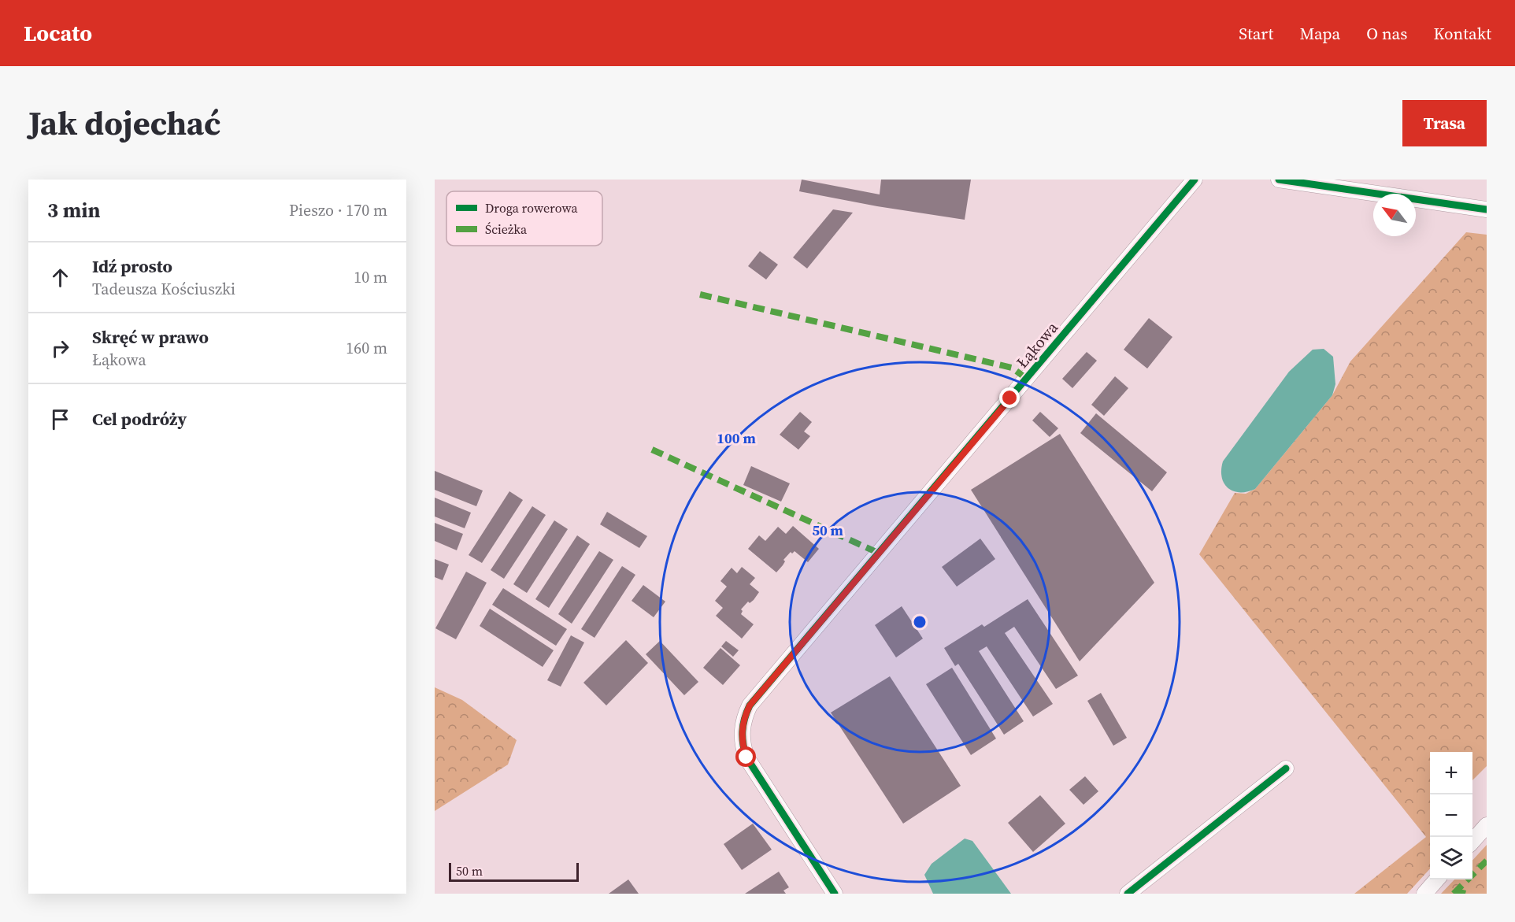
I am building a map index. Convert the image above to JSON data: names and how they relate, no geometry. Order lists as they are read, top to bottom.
{
  "streets": {
    "street": ["Łąkowa"]
  },
  "legend": ["Droga rowerowa", "Ścieżka"],
  "scale_bar": "50 m",
  "north": "top left",
  "page": {
    "header": "Locato",
    "nav": [
      "Start",
      "Mapa",
      "O nas",
      "Kontakt"
    ],
    "title": "Jak dojechać",
    "buttons": "Trasa",
    "heading": ["3 min", "Pieszo · 170 m"],
    "list": [
      ["Idź prosto", "Tadeusza Kościuszki", "10 m"],
      ["Skręć w prawo", "Łąkowa", "160 m"],
      "Cel podróży"
    ],
    "map_buttons": ["+", "−"],
    "scale": "50 m"
  },
  "rings": ["100 m", "50 m"]
}
